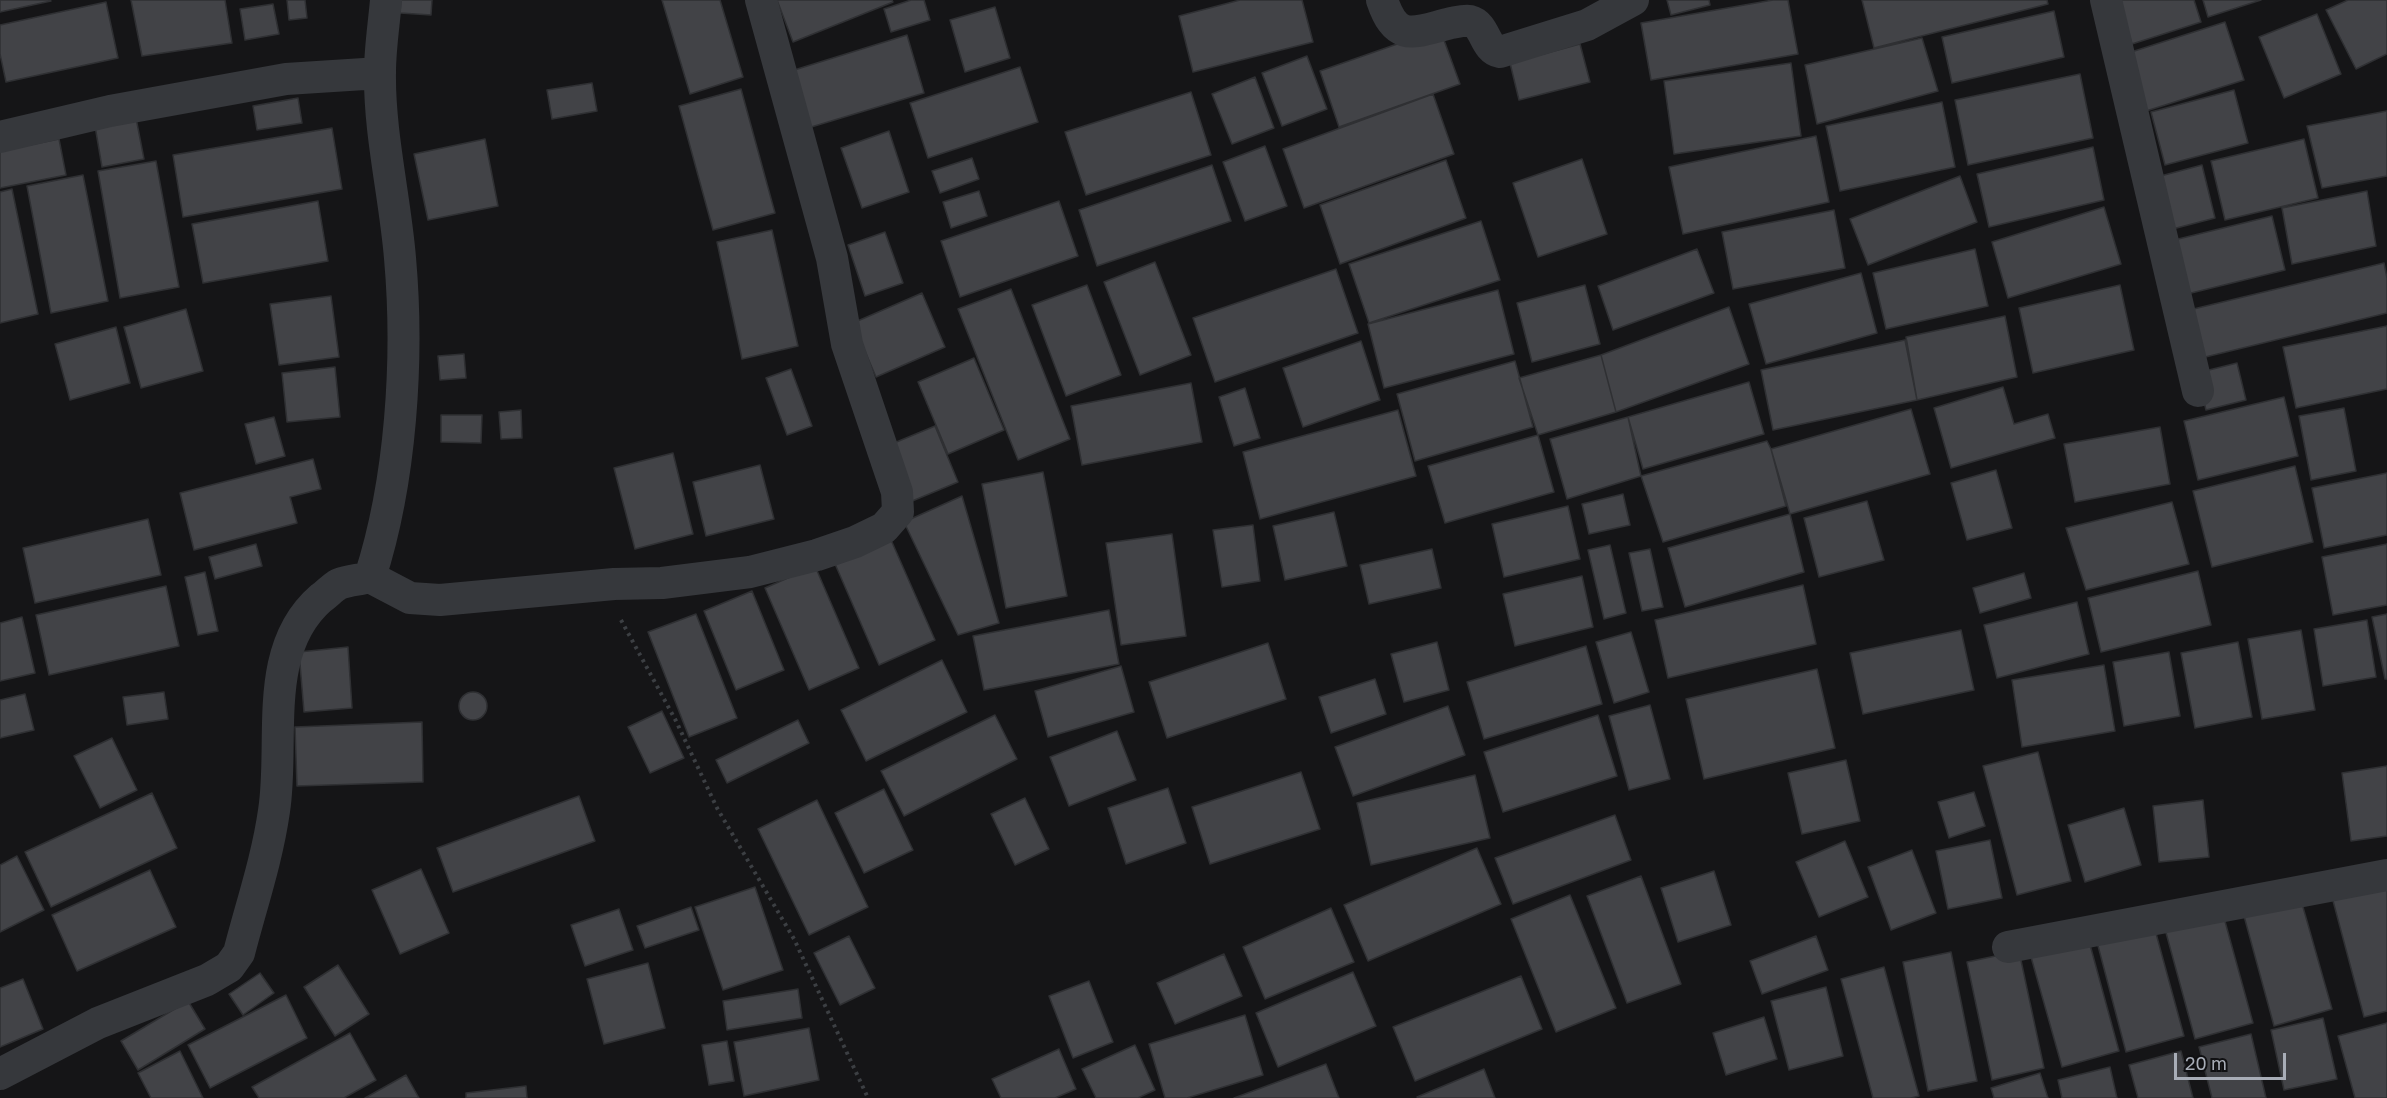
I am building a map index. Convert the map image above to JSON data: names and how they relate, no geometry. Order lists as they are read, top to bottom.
{
  "scale_bar": "20 m"
}
